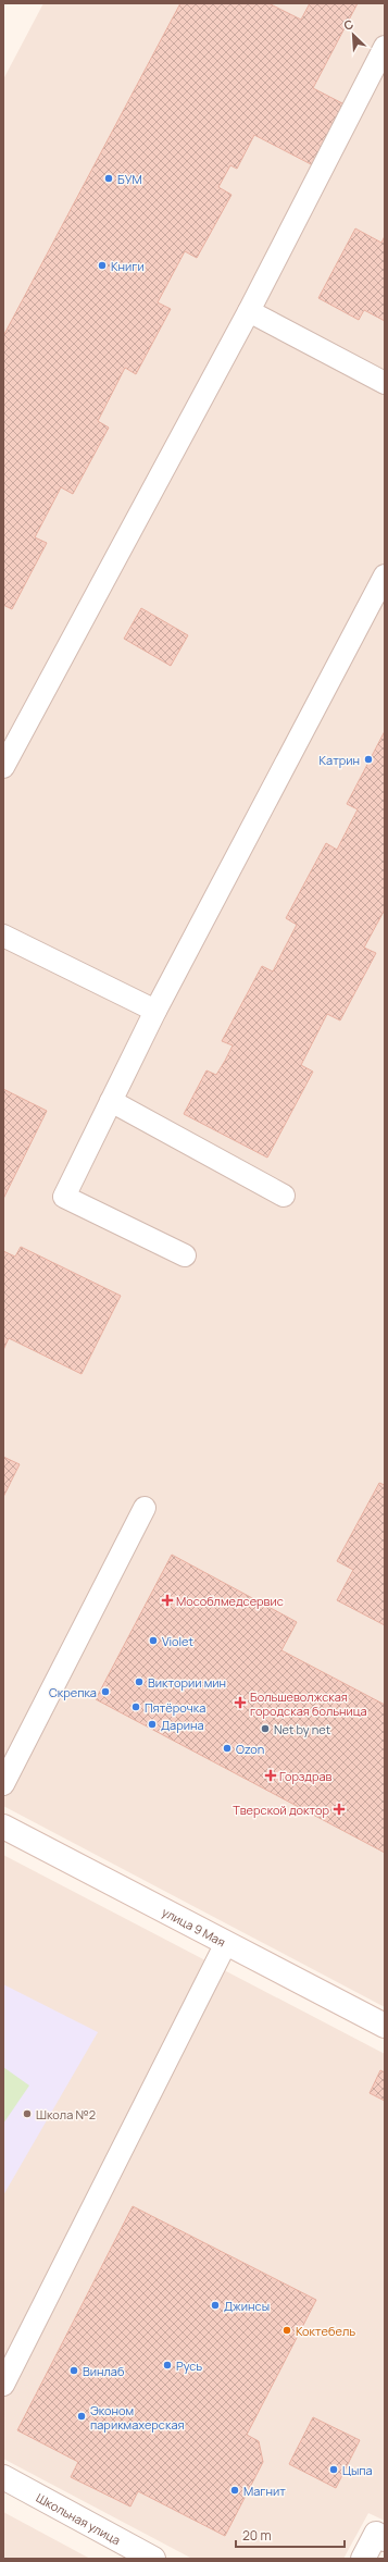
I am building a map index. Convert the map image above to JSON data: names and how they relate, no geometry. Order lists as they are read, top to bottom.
{
  "streets": {
    "street": ["улица 9 Мая", "Школьная улица"]
  },
  "places": {
    "other": [
      "БУМ",
      "Книги",
      "Катрин",
      "Violet",
      "Виктории мин",
      "Скрепка",
      "Пятёрочка",
      "Дарина",
      "Net by net",
      "Ozon",
      "Школа №2",
      "Джинсы",
      "Коктебель",
      "Русь",
      "Винлаб",
      "Эконом парикмахерская",
      "Цыпа",
      "Магнит"
    ],
    "health": [
      "Мособлмедсервис",
      "Большеволжская городская больница",
      "Горздрав",
      "Тверской доктор"
    ]
  },
  "scale_bar": "20 m",
  "north": "top left"
}
